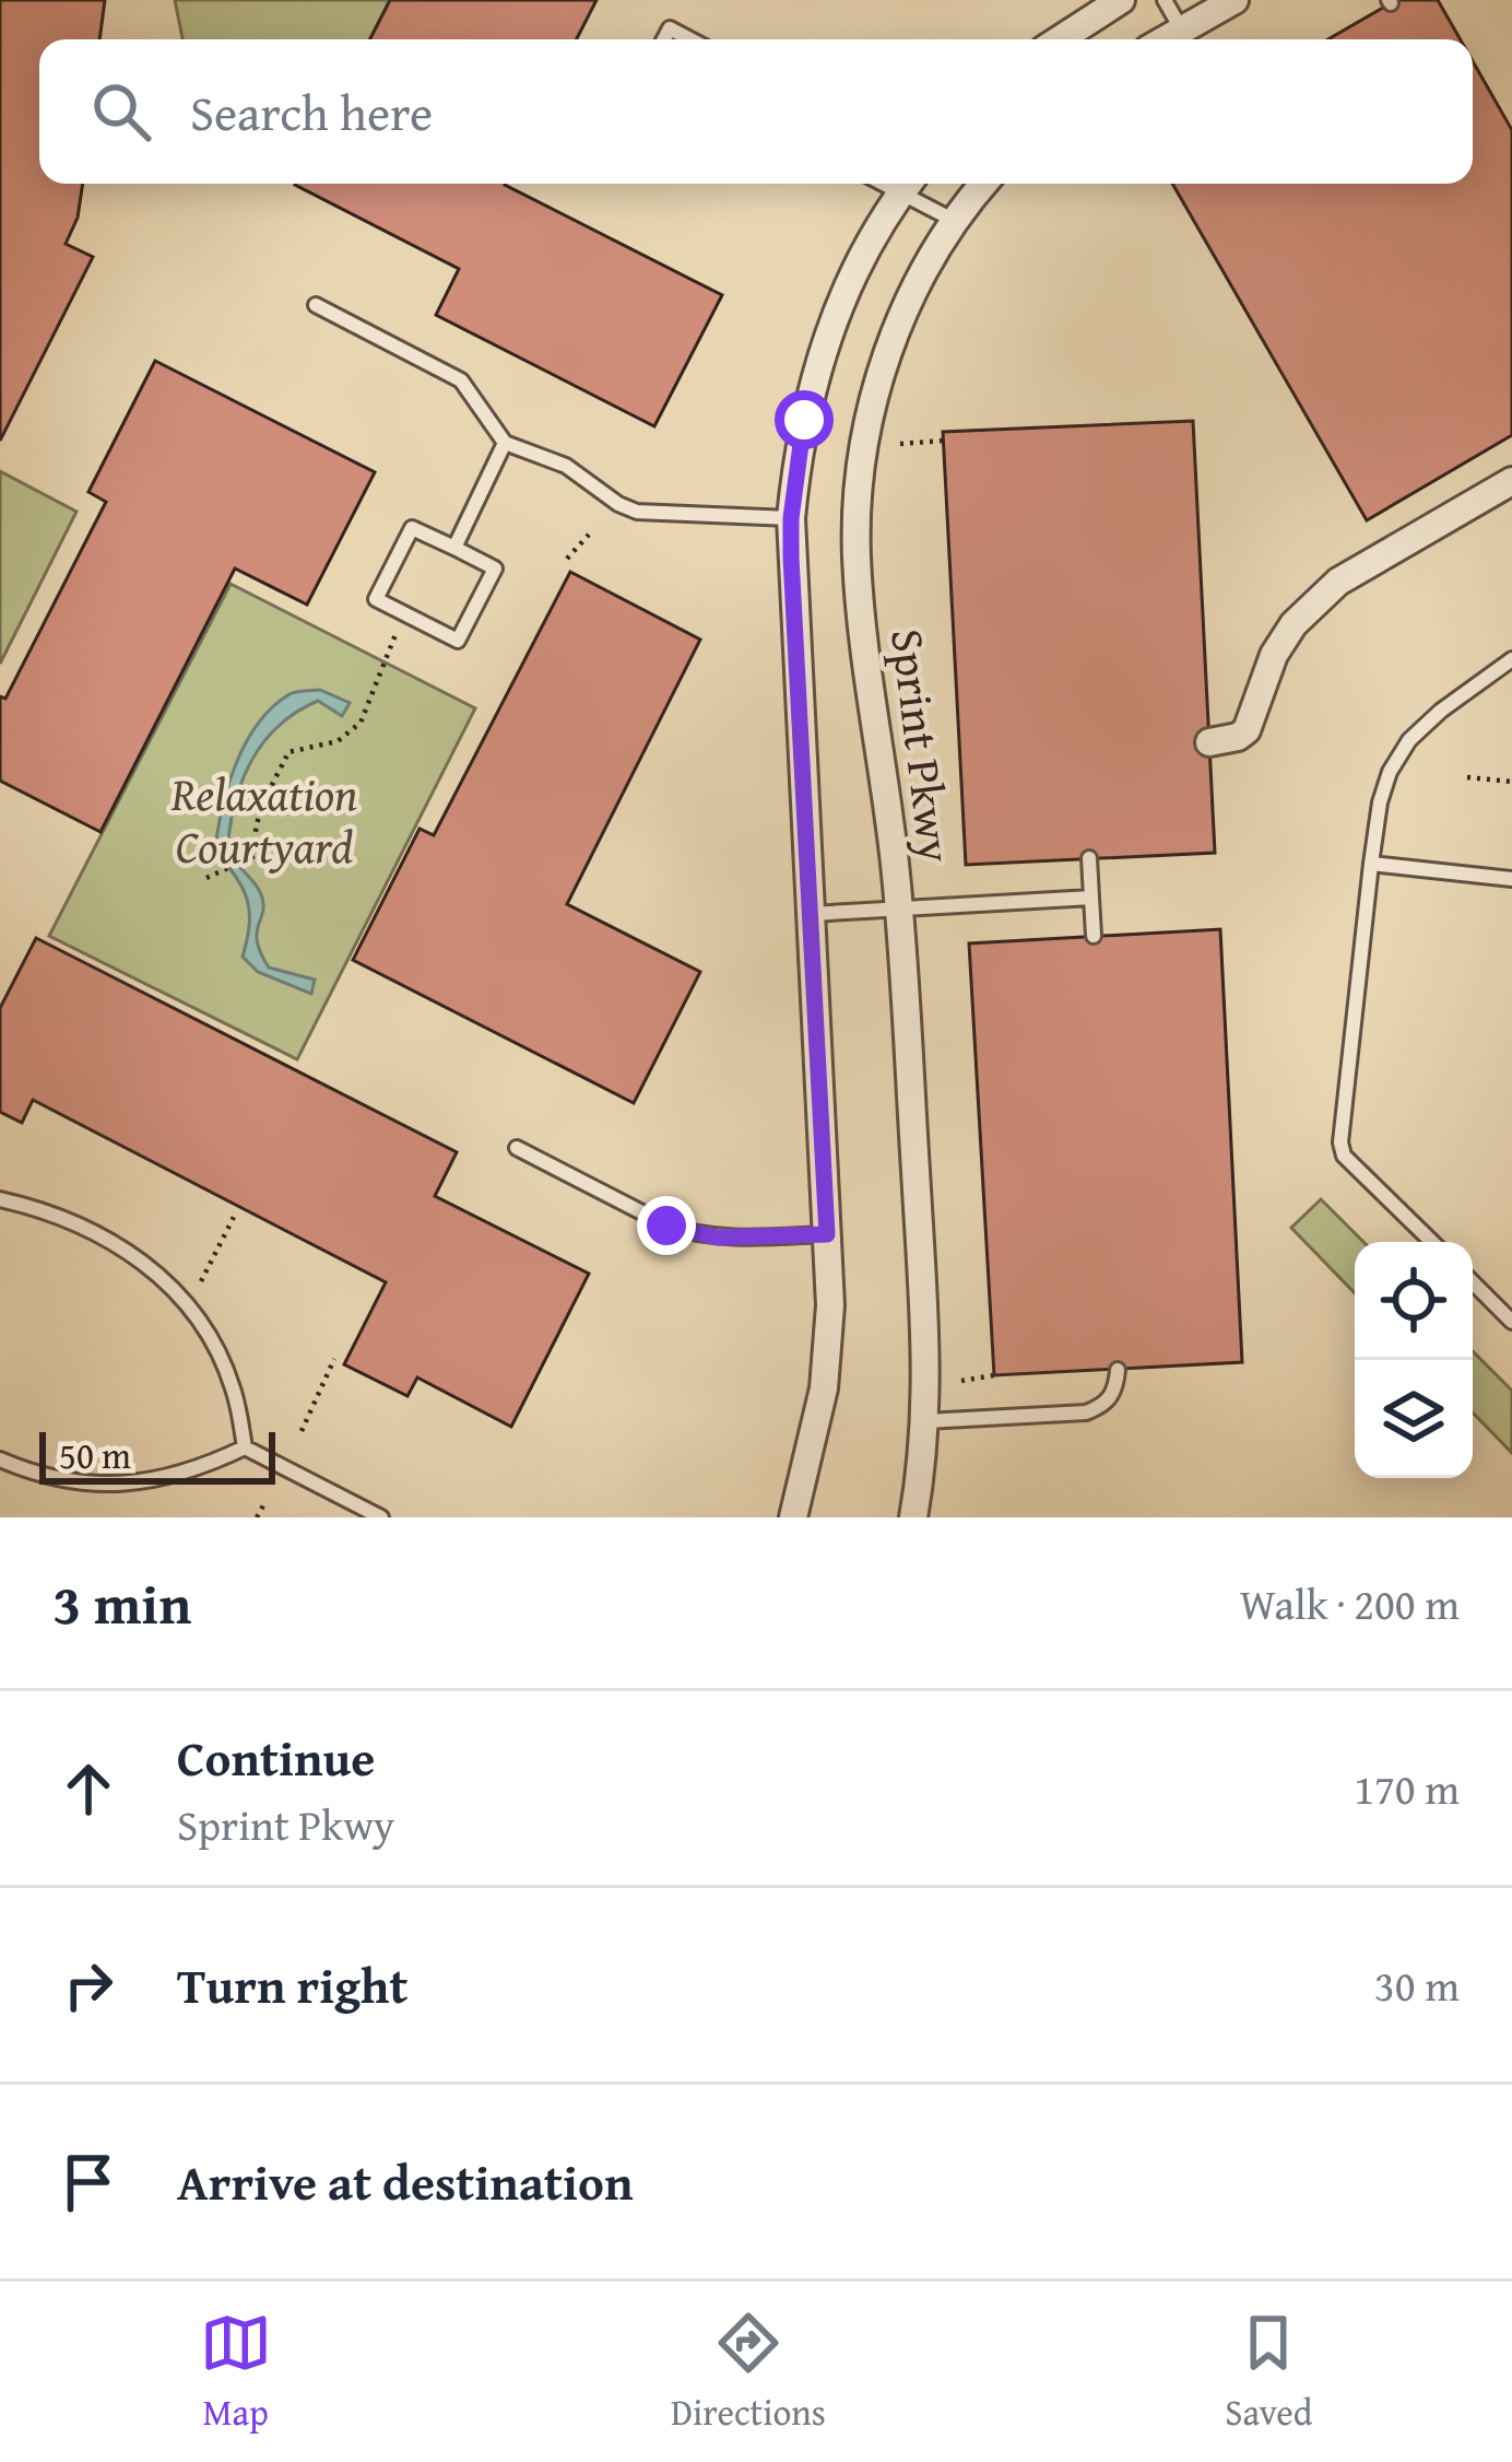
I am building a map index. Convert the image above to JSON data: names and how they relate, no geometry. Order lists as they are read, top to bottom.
{
  "streets": {
    "street": ["Sprint Pkwy"]
  },
  "parks": ["Relaxation Courtyard"],
  "scale_bar": "50 m",
  "page": {
    "search": "Search here",
    "scale": "50 m",
    "heading": ["3 min", "Walk · 200 m"],
    "list": [
      ["Continue", "Sprint Pkwy", "170 m"],
      ["Turn right", "30 m"],
      "Arrive at destination"
    ],
    "nav": ["Map", "Directions", "Saved"]
  }
}
